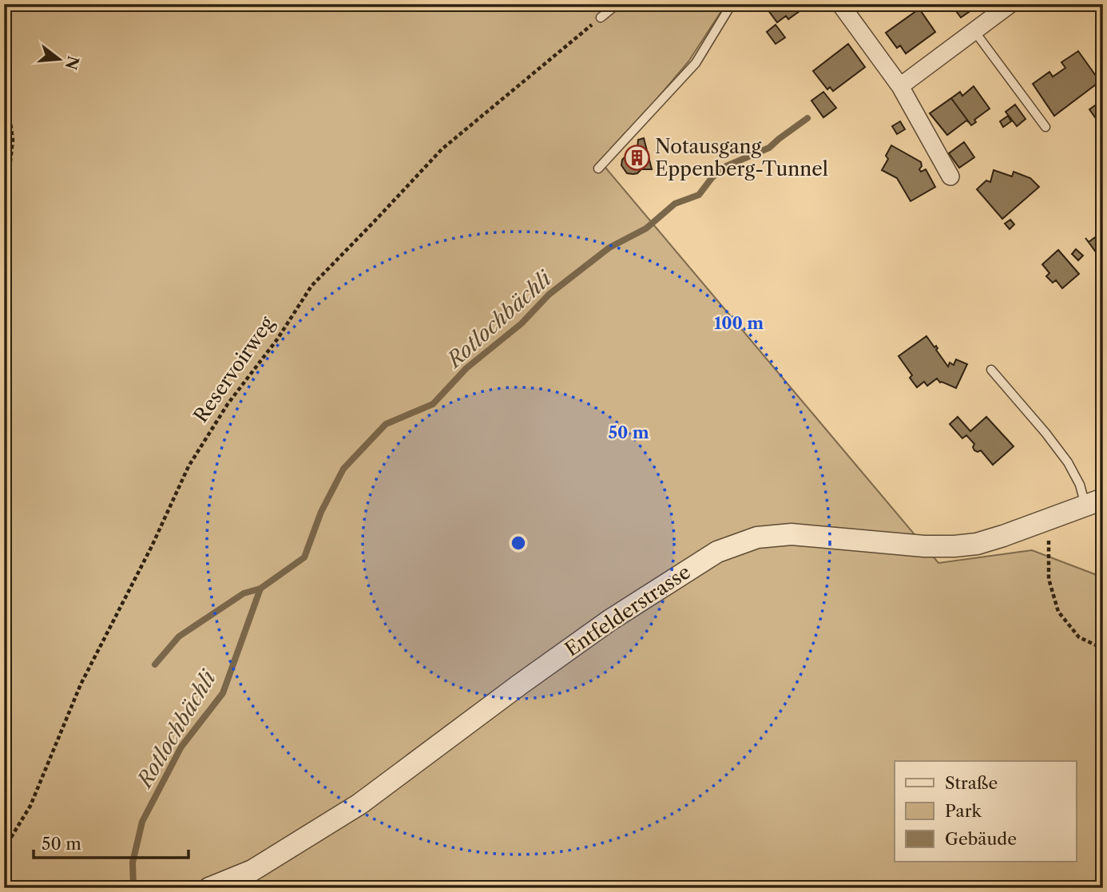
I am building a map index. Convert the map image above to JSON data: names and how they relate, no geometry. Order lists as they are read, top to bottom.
{
  "streets": {
    "street": ["Entfelderstrasse"],
    "path": ["Reservoirweg"]
  },
  "water": ["Rotlochbächli"],
  "places": {
    "building": ["Notausgang Eppenberg-Tunnel"]
  },
  "legend": ["Straße", "Park", "Gebäude"],
  "scale_bar": "50 m",
  "north": "right",
  "rings": ["100 m", "50 m"]
}
